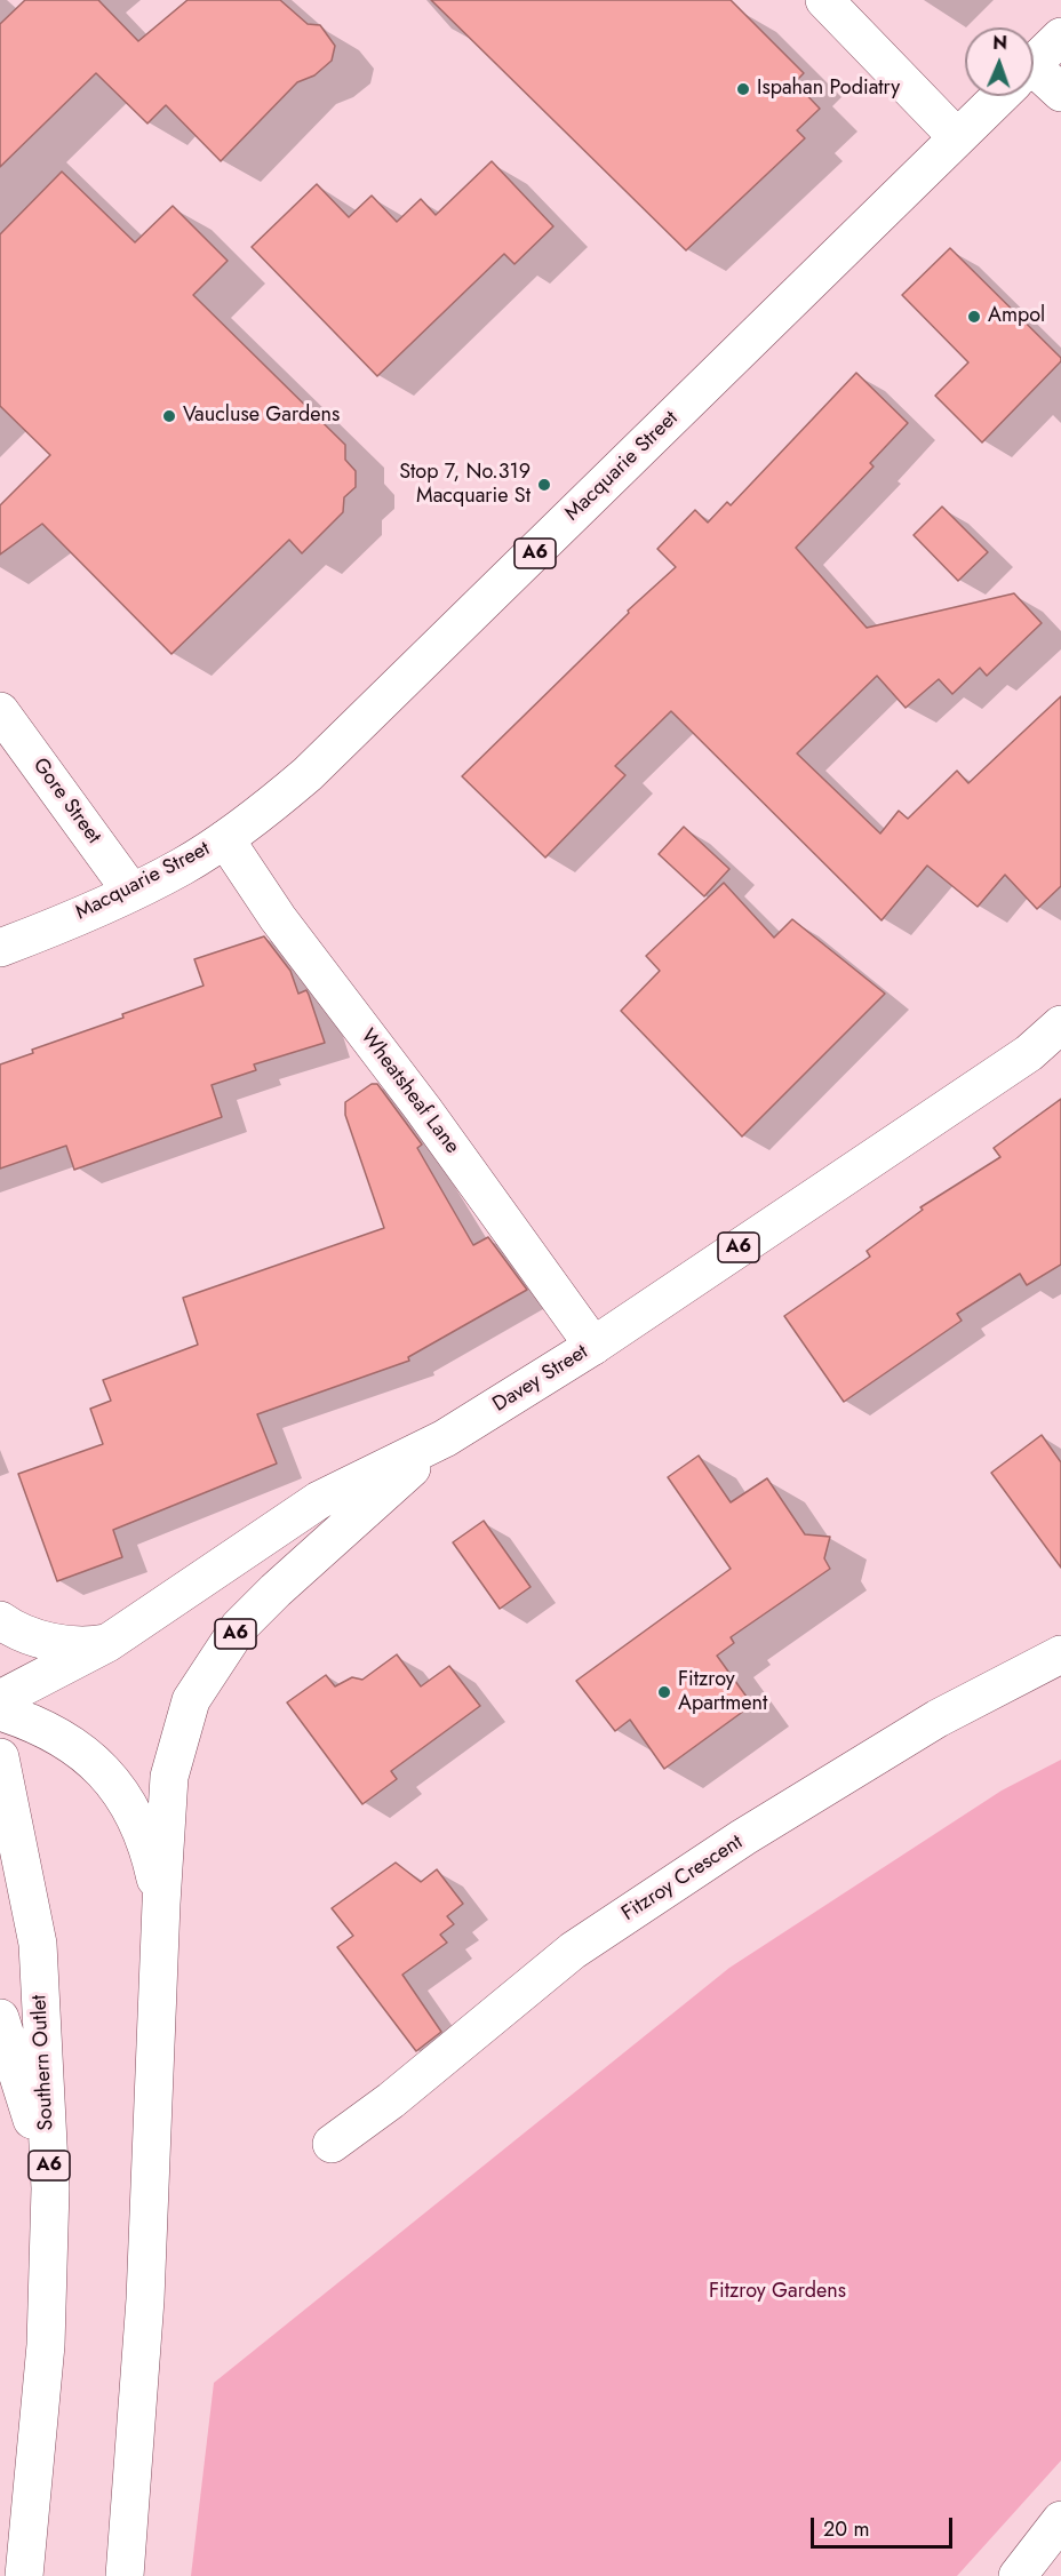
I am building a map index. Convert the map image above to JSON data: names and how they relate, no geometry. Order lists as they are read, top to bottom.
{
  "streets": {
    "main road": [
      "Macquarie Street",
      "A6",
      "Gore Street",
      "Wheatsheaf Lane",
      "Davey Street",
      "Fitzroy Crescent",
      "Southern Outlet"
    ]
  },
  "crossings": [
    ["Macquarie Street", "Gore Street"],
    ["Macquarie Street", "Wheatsheaf Lane"],
    ["A6", "Davey Street"],
    ["Wheatsheaf Lane", "Davey Street"]
  ],
  "parks": ["Fitzroy Gardens"],
  "places": [
    "Ispahan Podiatry",
    "Ampol",
    "Vaucluse Gardens",
    "Stop 7, No.319 Macquarie St",
    "Fitzroy Apartment"
  ],
  "scale_bar": "20 m",
  "north": "top"
}
